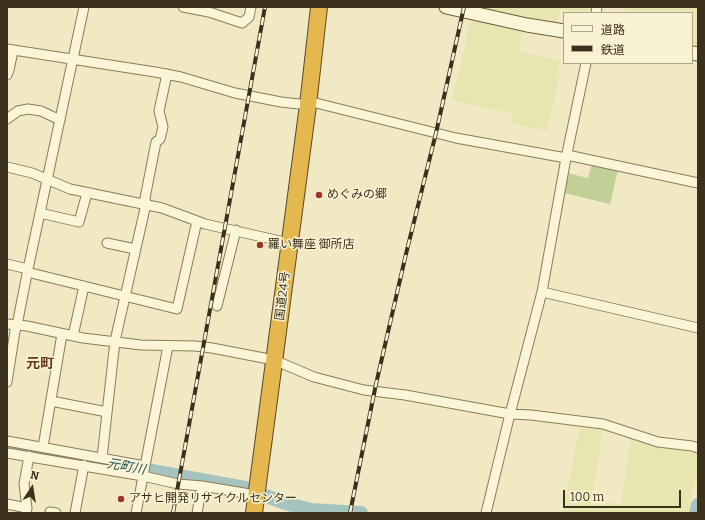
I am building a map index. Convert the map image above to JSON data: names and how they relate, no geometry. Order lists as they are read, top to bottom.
{
  "streets": {
    "highway": ["国道24号"]
  },
  "districts": ["元町"],
  "water": ["元町川"],
  "places": ["めぐみの郷", "羅い舞座 御所店", "アサヒ開発リサイクルセンター"],
  "legend": ["道路", "鉄道"],
  "scale_bar": "100 m",
  "north": "top"
}
